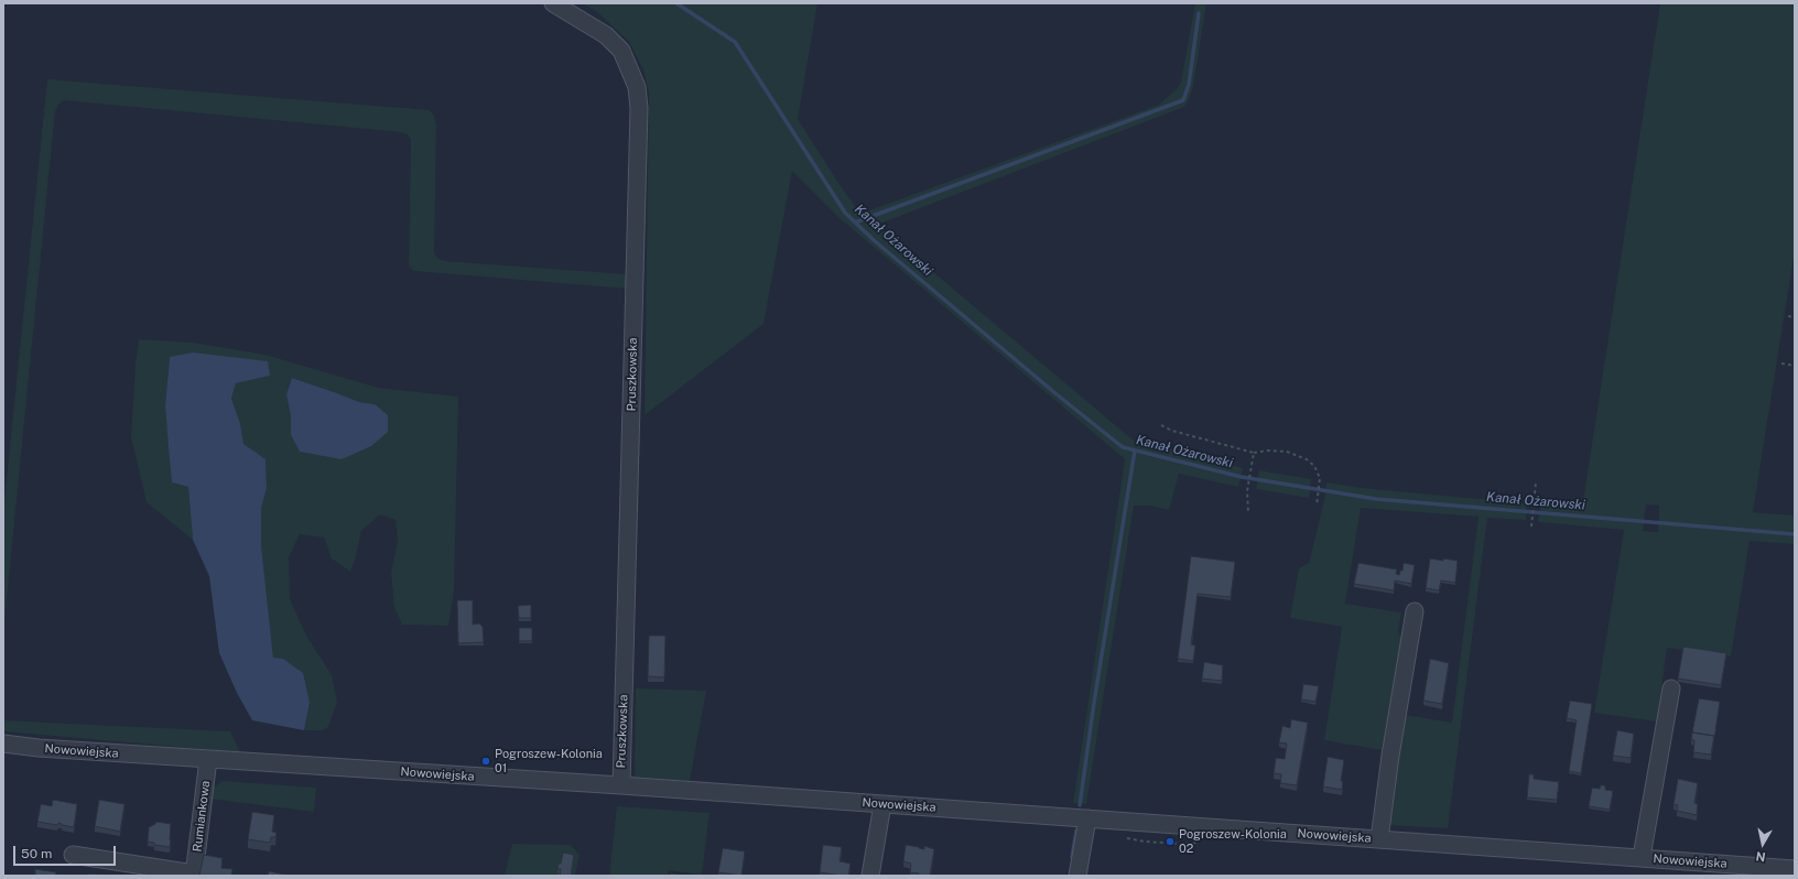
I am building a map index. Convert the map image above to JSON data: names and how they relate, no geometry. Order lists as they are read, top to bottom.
{
  "streets": {
    "street": ["Pruszkowska", "Nowowiejska", "Rumiankowa"]
  },
  "crossings": [
    ["Pruszkowska", "Nowowiejska"],
    ["Nowowiejska", "Rumiankowa"]
  ],
  "water": ["Kanał Ożarowski"],
  "places": ["Pogroszew-Kolonia 01", "Pogroszew-Kolonia 02"],
  "scale_bar": "50 m",
  "north": "bottom"
}
